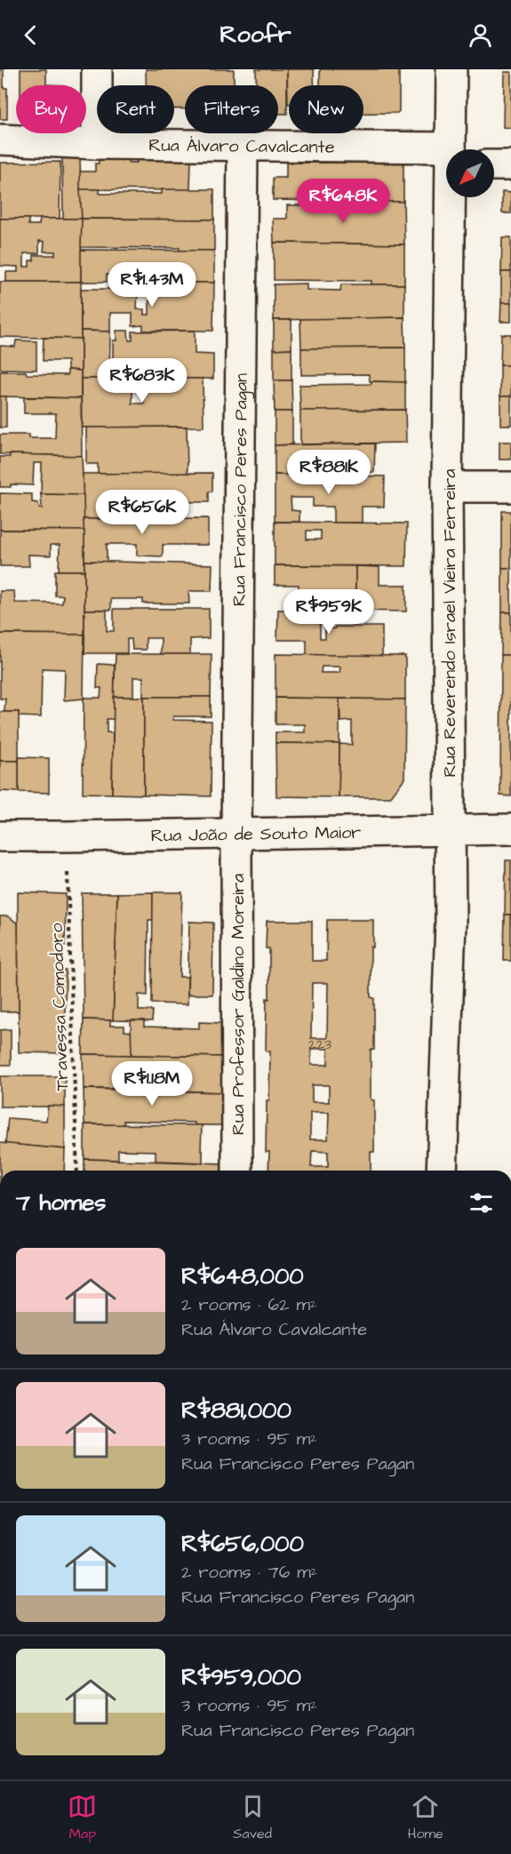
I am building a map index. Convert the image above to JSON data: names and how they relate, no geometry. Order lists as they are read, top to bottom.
{
  "streets": {
    "street": [
      "Rua Álvaro Cavalcante",
      "Rua Francisco Peres Pagan",
      "Rua Reverendo Israel Vieira Ferreira",
      "Rua João de Souto Maior",
      "Rua Professor Galdino Moreira"
    ],
    "path": ["Travessa Comodoro"]
  },
  "crossings": [
    ["Rua Álvaro Cavalcante", "Rua Francisco Peres Pagan"],
    ["Rua Francisco Peres Pagan", "Rua João de Souto Maior"],
    ["Rua Francisco Peres Pagan", "Rua Professor Galdino Moreira"],
    ["Rua Reverendo Israel Vieira Ferreira", "Rua João de Souto Maior"],
    ["Rua João de Souto Maior", "Rua Professor Galdino Moreira"],
    ["Rua João de Souto Maior", "Travessa Comodoro"]
  ],
  "house_numbers": ["223"],
  "north": "bottom left",
  "page": {
    "header": "Roofr",
    "chip": [
      "Buy",
      "Rent",
      "Filters",
      "New"
    ],
    "price": [
      "R$648K",
      "R$1.43M",
      "R$683K",
      "R$881K",
      "R$656K",
      "R$959K",
      "R$1.18M"
    ],
    "heading": "7 homes",
    "list": [
      {
        "name": "R$648,000",
        "note": "2 rooms · 62 m² · Rua Álvaro Cavalcante"
      },
      {
        "name": "R$881,000",
        "note": "3 rooms · 95 m² · Rua Francisco Peres Pagan"
      },
      {
        "name": "R$656,000",
        "note": "2 rooms · 76 m² · Rua Francisco Peres Pagan"
      },
      {
        "name": "R$959,000",
        "note": "3 rooms · 95 m² · Rua Francisco Peres Pagan"
      }
    ],
    "tabs": ["Map", "Saved", "Home"]
  }
}
